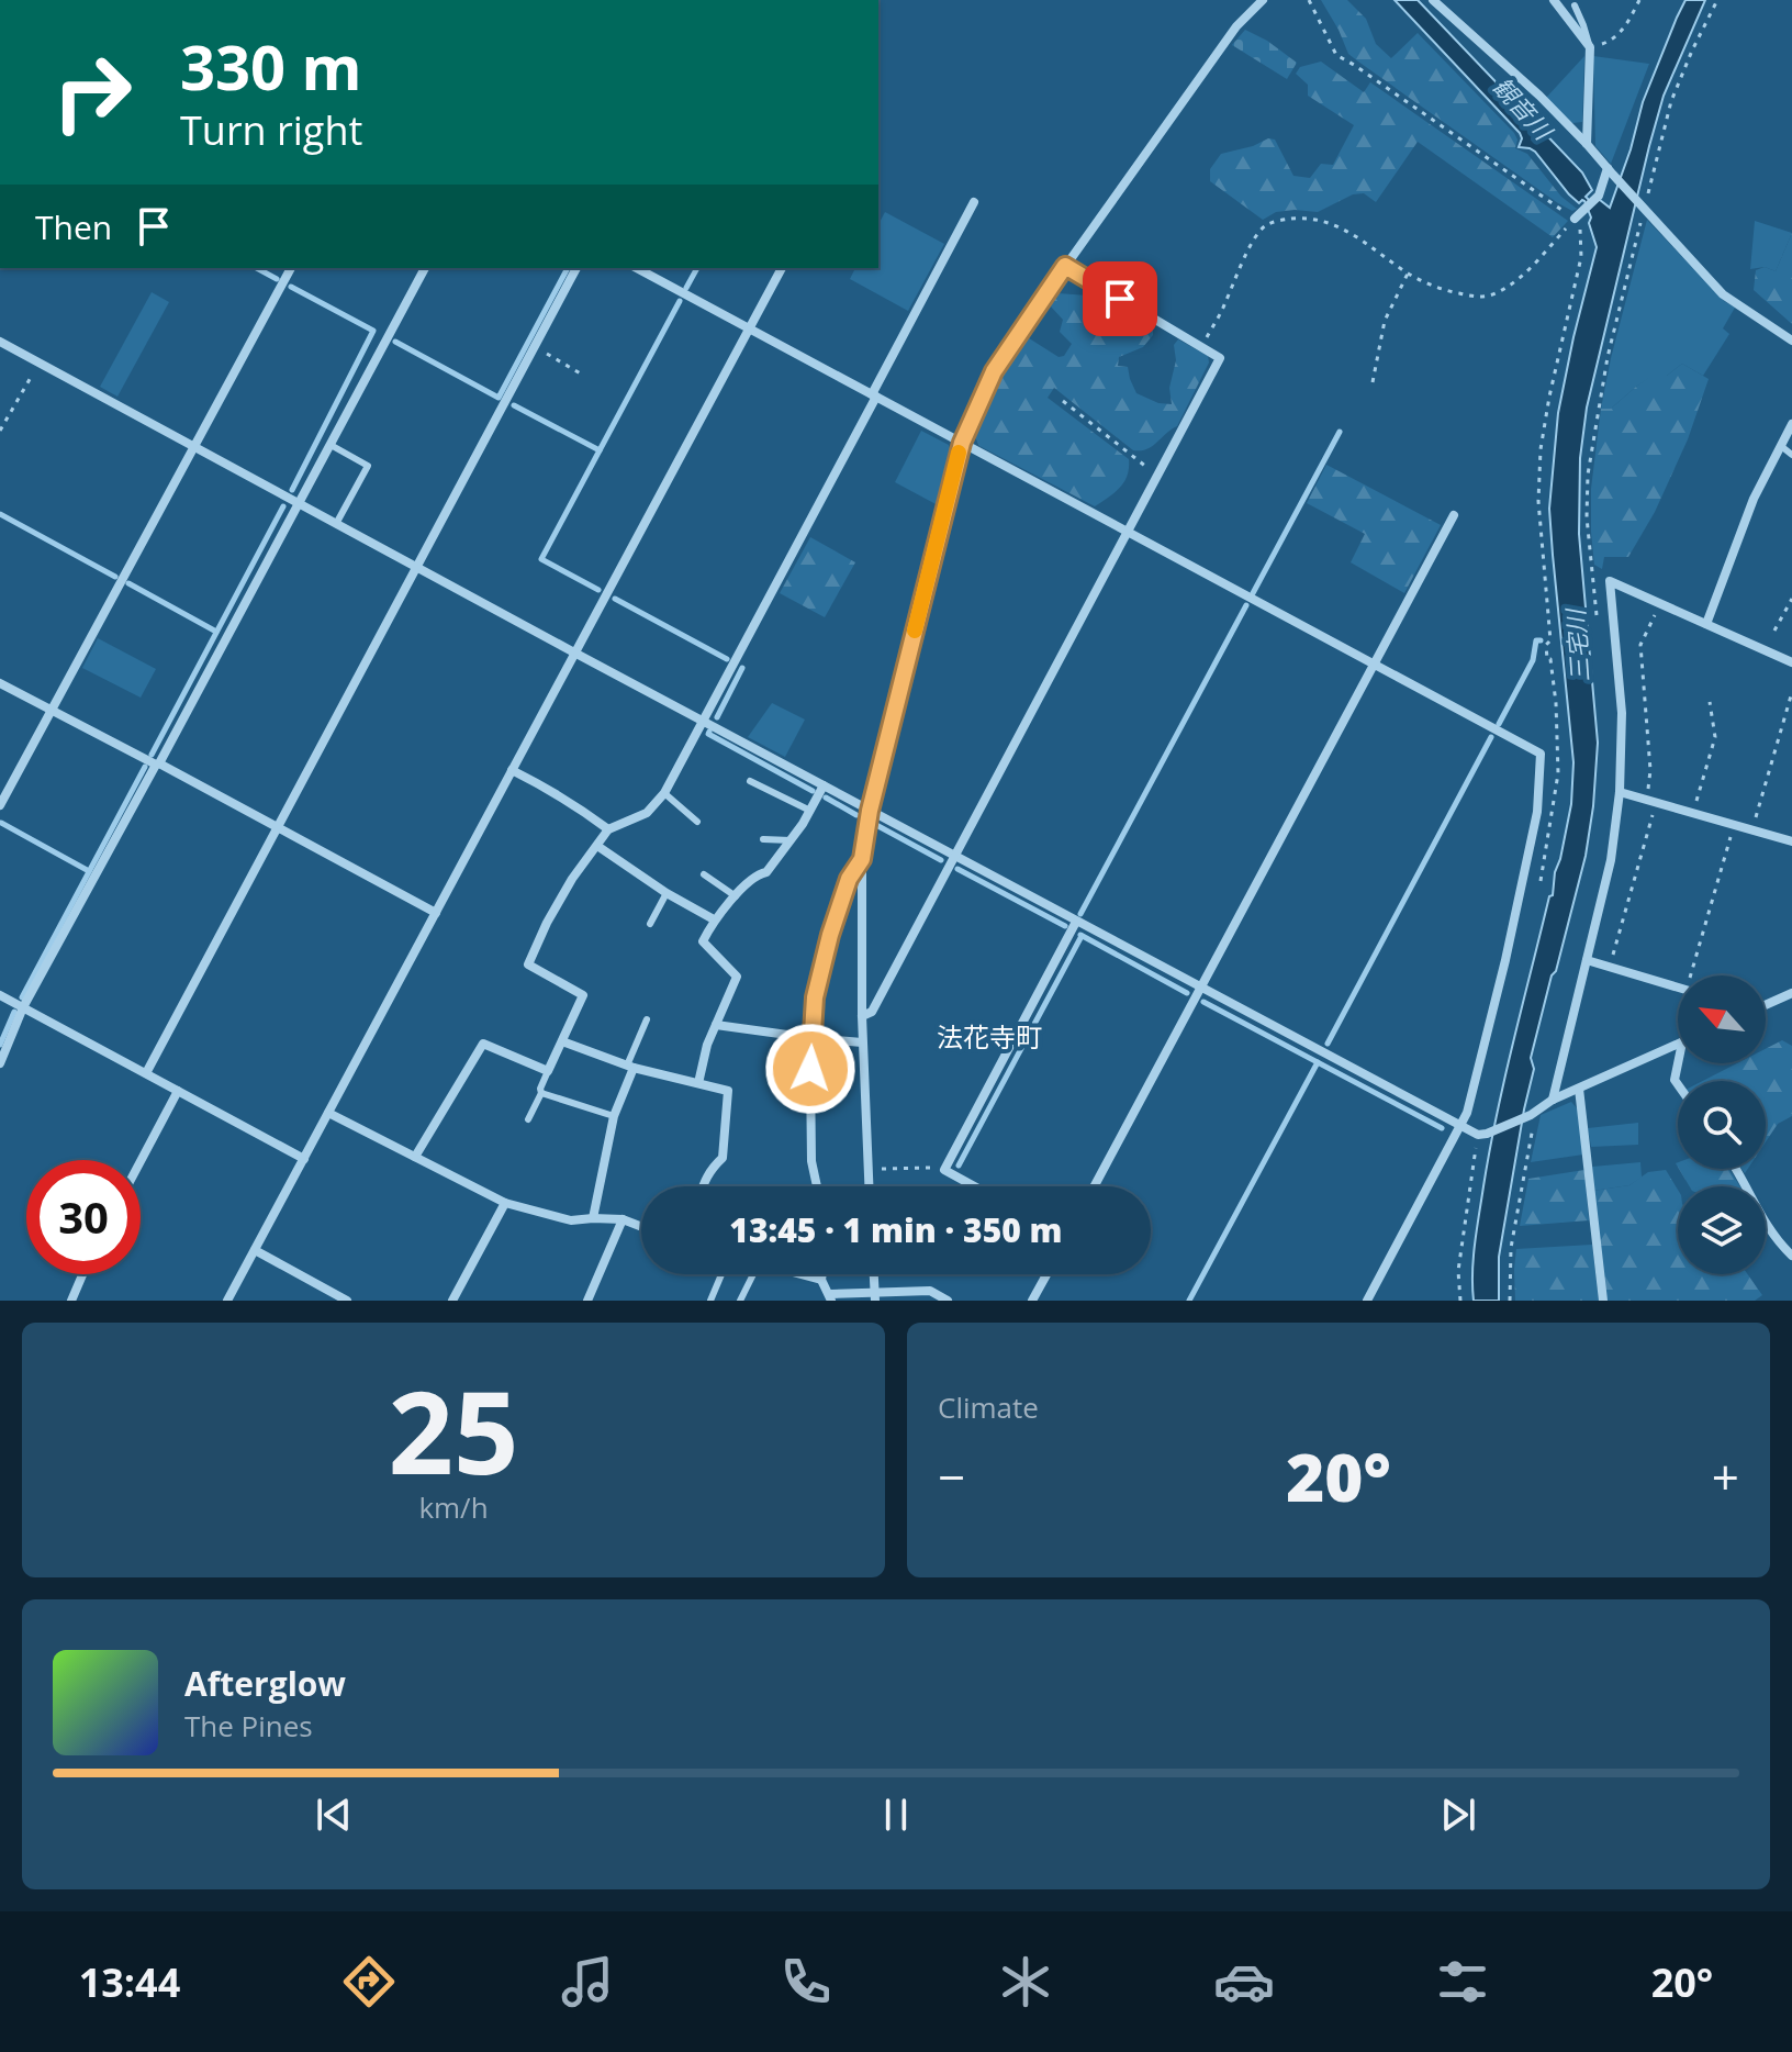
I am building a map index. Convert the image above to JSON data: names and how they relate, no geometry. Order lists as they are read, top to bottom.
{
  "districts": ["法花寺町"],
  "water": ["観音川", "三宅川"],
  "north": "top left",
  "page": {
    "turn": ["330 m", "Turn right"],
    "then": "Then",
    "limit": "30",
    "trip": "13:45 · 1 min · 350 m",
    "tile": [
      ["25", "km/h"],
      "Climate"
    ],
    "heat": ["−", "20°", "+"],
    "song": ["Afterglow", "The Pines"],
    "tabs": ["13:44", "20°"]
  }
}
